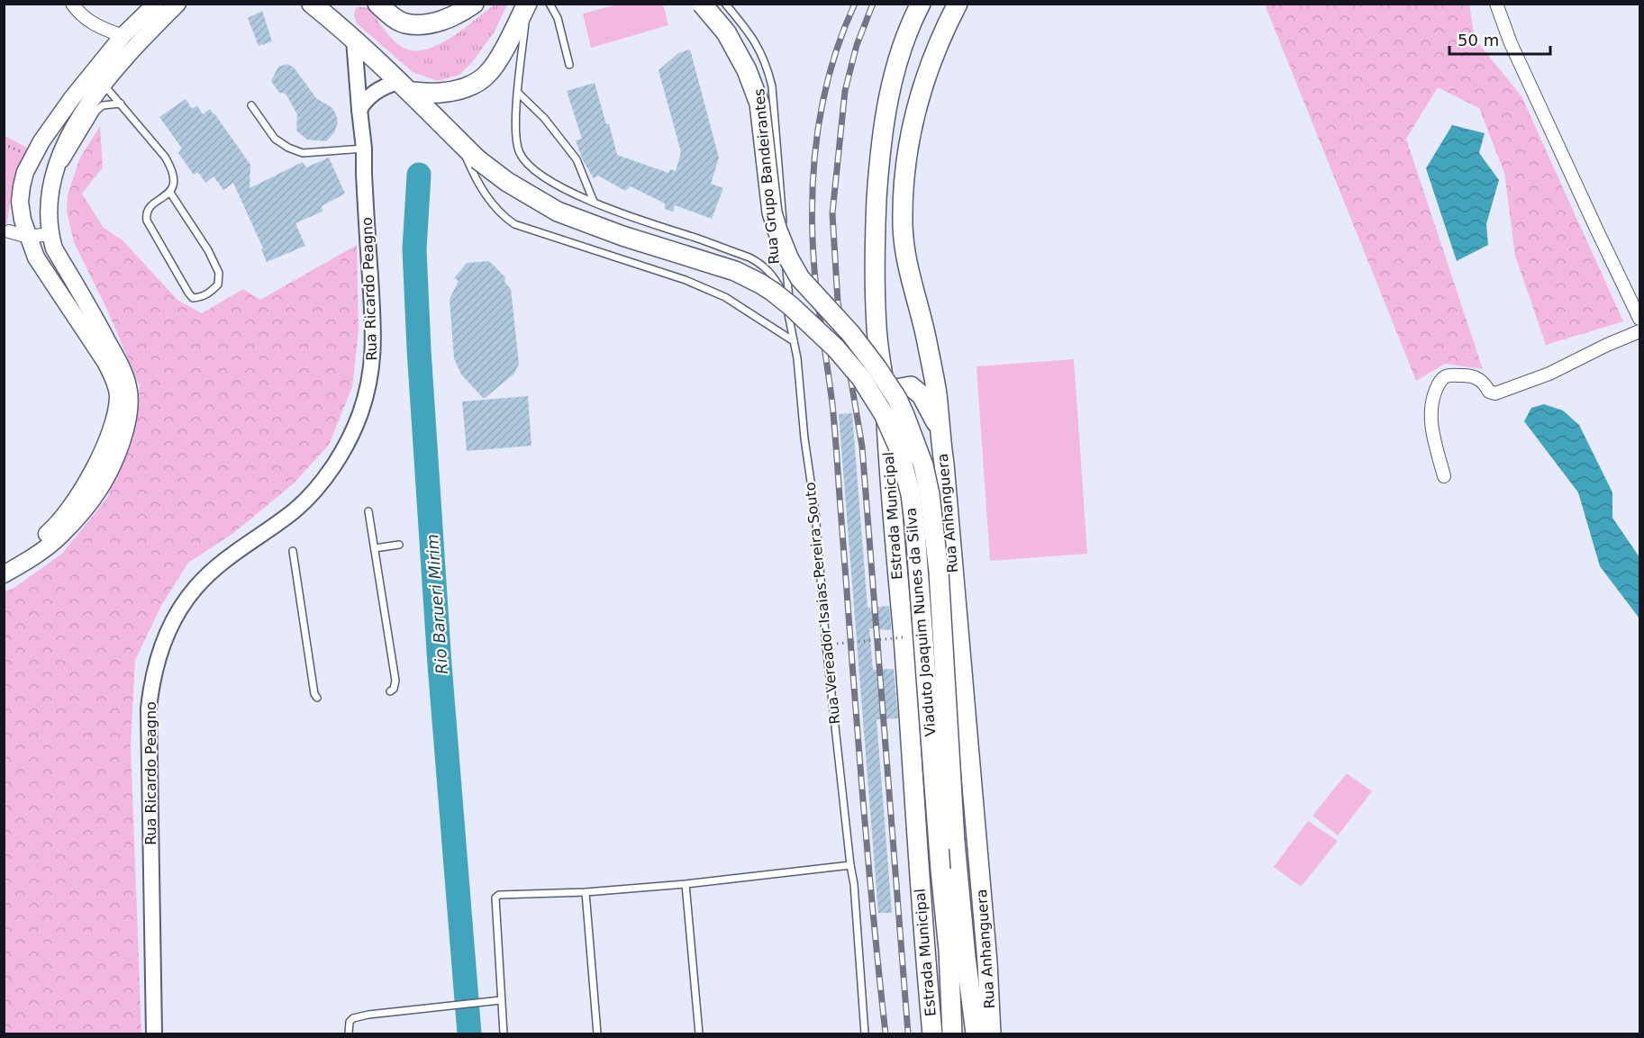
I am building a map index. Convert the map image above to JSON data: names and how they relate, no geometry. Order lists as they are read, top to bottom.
{
  "streets": {
    "main road": ["Rua Anhanguera", "Estrada Municipal", "Viaduto Joaquim Nunes da Silva"],
    "street": ["Rua Ricardo Peagno"],
    "lane": ["Rua Grupo Bandeirantes", "Rua Vereador Isaias Pereira Souto"]
  },
  "crossings": [
    ["Rua Grupo Bandeirantes", "Rua Vereador Isaias Pereira Souto"]
  ],
  "water": ["Rio Barueri Mirim"],
  "scale_bar": "50 m"
}
